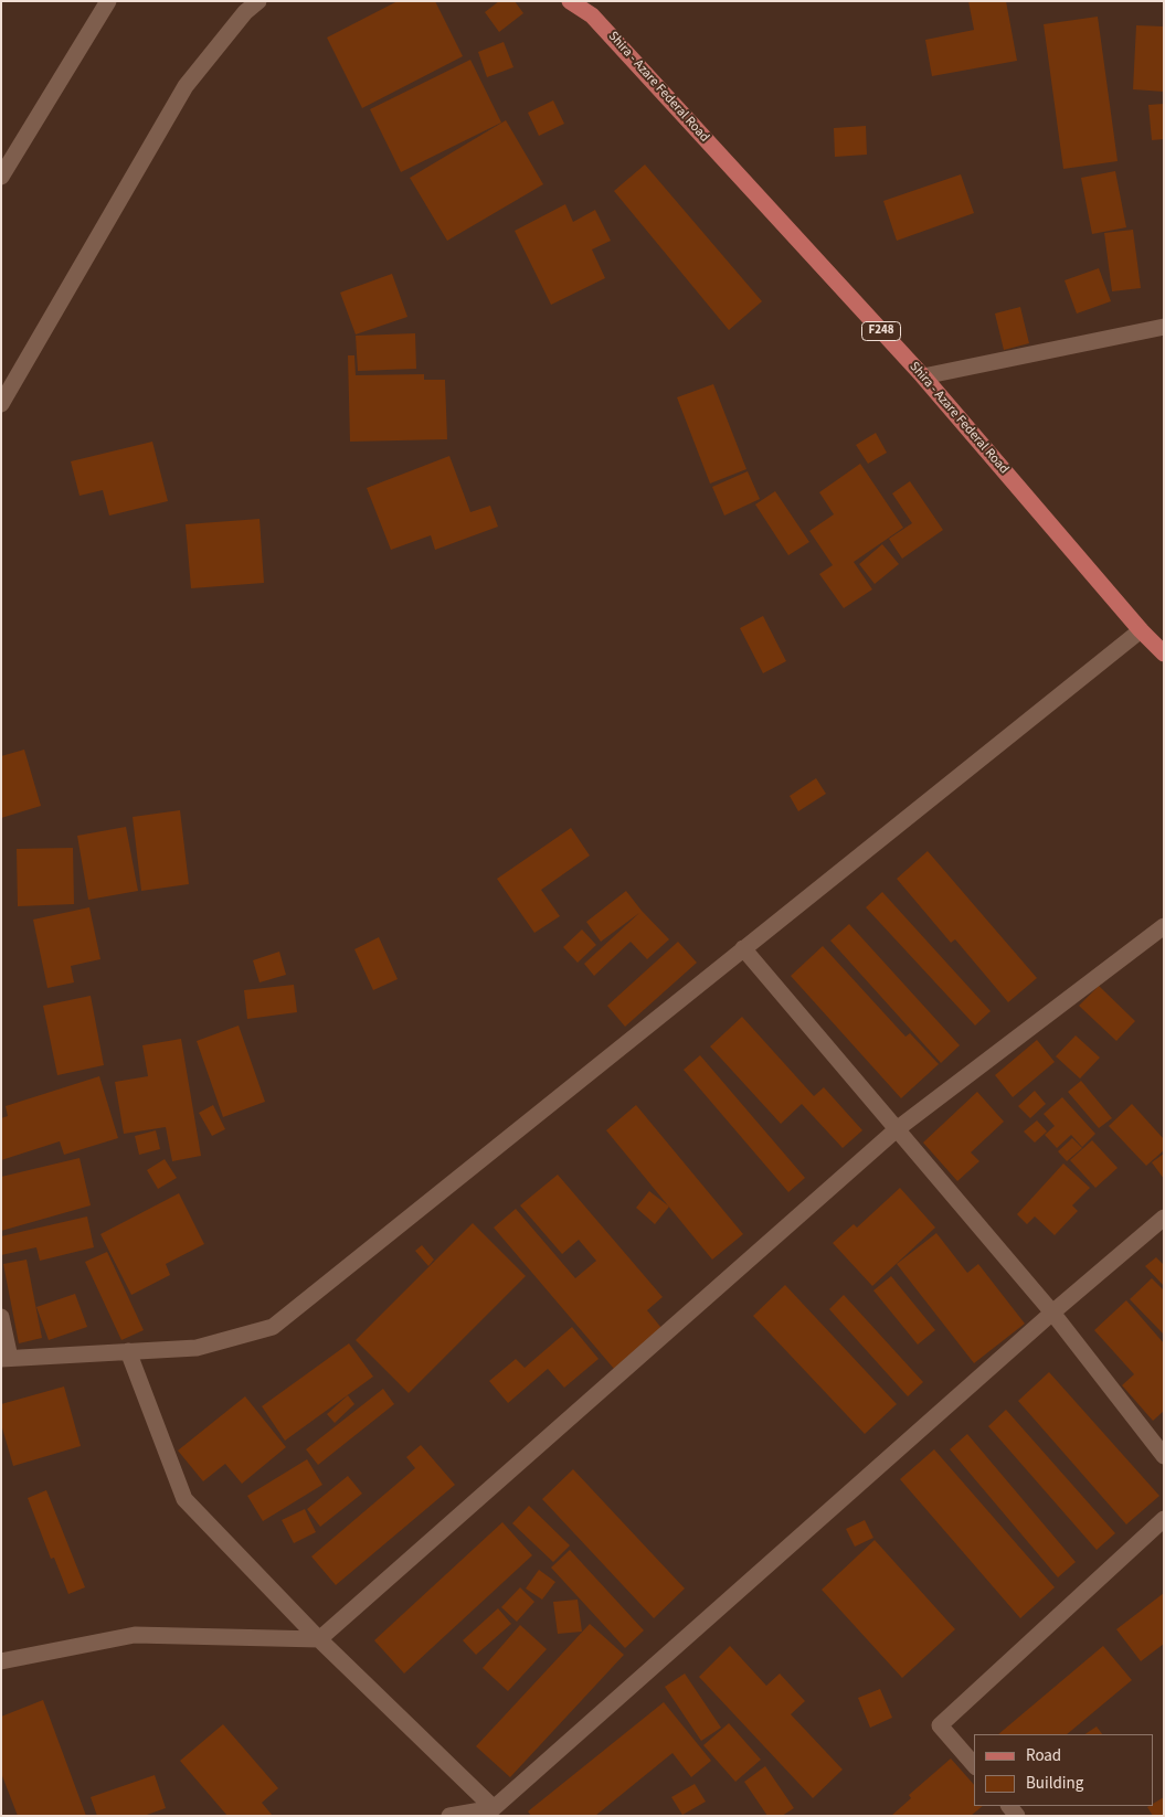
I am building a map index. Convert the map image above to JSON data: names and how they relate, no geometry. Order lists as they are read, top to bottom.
{
  "streets": {
    "main road": ["Shira - Azare Federal Road", "F248"]
  },
  "legend": ["Road", "Building"]
}
